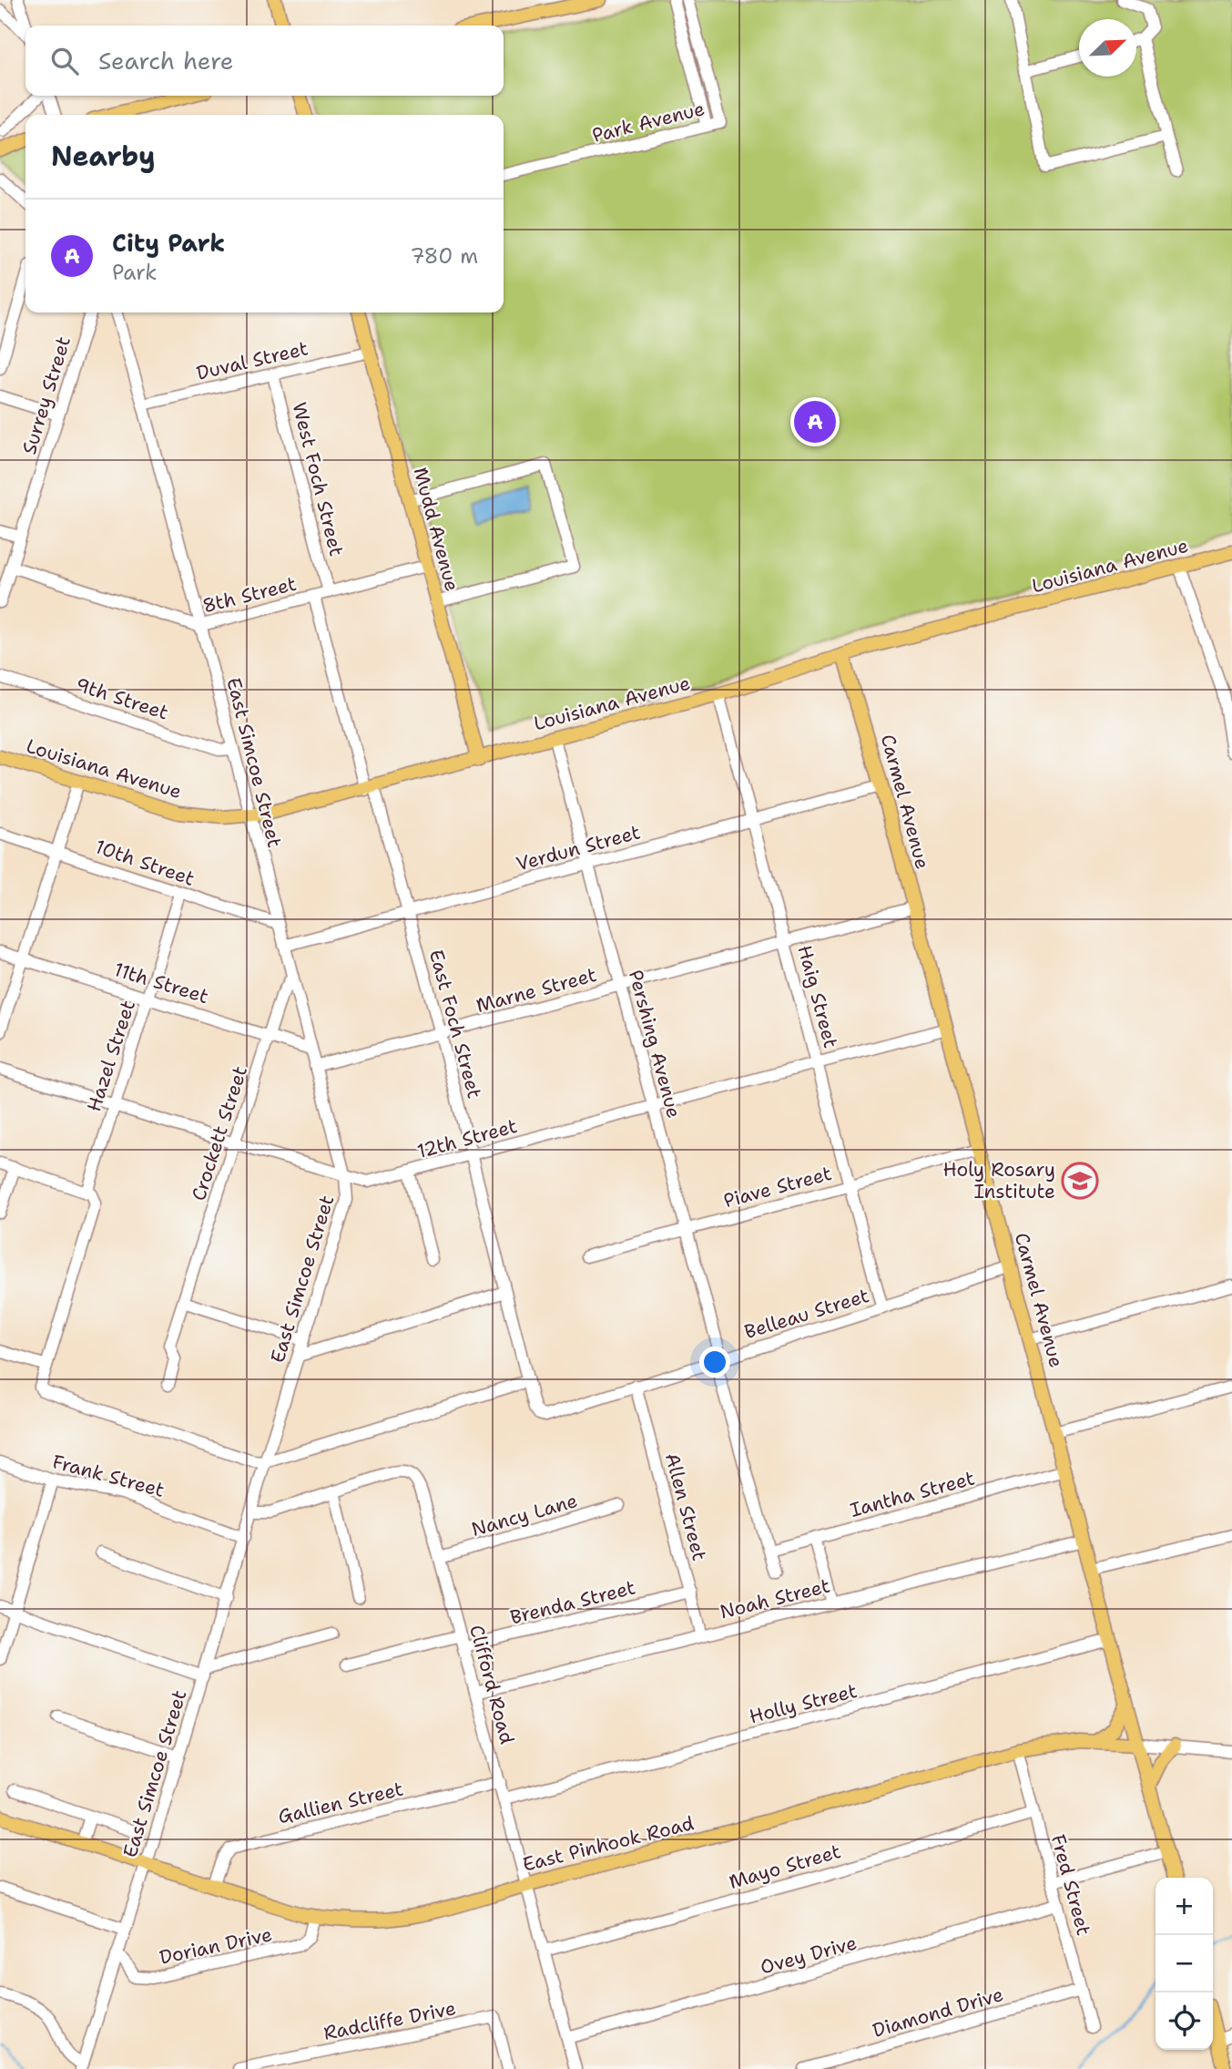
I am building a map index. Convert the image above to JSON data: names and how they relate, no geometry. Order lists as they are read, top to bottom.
{
  "streets": {
    "main road": [
      "Mudd Avenue",
      "Louisiana Avenue",
      "Carmel Avenue",
      "East Pinhook Road"
    ],
    "street": [
      "Park Avenue",
      "Duval Street",
      "Surrey Street",
      "West Foch Street",
      "8th Street",
      "9th Street",
      "East Simcoe Street",
      "Verdun Street",
      "10th Street",
      "11th Street",
      "Marne Street",
      "Haig Street",
      "East Foch Street",
      "Pershing Avenue",
      "Hazel Street",
      "Crockett Street",
      "12th Street",
      "Piave Street",
      "Belleau Street",
      "Frank Street",
      "Iantha Street",
      "Allen Street",
      "Nancy Lane",
      "Noah Street",
      "Brenda Street",
      "Clifford Road",
      "Holly Street",
      "Gallien Street",
      "Mayo Street",
      "Fred Street",
      "Dorian Drive",
      "Ovey Drive",
      "Diamond Drive",
      "Radcliffe Drive"
    ]
  },
  "crossings": [
    ["Duval Street", "West Foch Street"],
    ["Duval Street", "Mudd Avenue"],
    ["Duval Street", "East Simcoe Street"],
    ["Surrey Street", "8th Street"],
    ["West Foch Street", "8th Street"],
    ["Mudd Avenue", "Louisiana Avenue"],
    ["Mudd Avenue", "8th Street"],
    ["Louisiana Avenue", "East Simcoe Street"],
    ["Louisiana Avenue", "Carmel Avenue"],
    ["Louisiana Avenue", "Haig Street"],
    ["Louisiana Avenue", "East Foch Street"],
    ["Louisiana Avenue", "Pershing Avenue"],
    ["8th Street", "East Simcoe Street"],
    ["9th Street", "East Simcoe Street"],
    ["East Simcoe Street", "Verdun Street"],
    ["East Simcoe Street", "10th Street"],
    ["East Simcoe Street", "11th Street"],
    ["East Simcoe Street", "Marne Street"],
    ["East Simcoe Street", "Crockett Street"],
    ["East Simcoe Street", "12th Street"],
    ["East Simcoe Street", "Frank Street"],
    ["East Simcoe Street", "Clifford Road"],
    ["East Simcoe Street", "East Pinhook Road"],
    ["East Simcoe Street", "Dorian Drive"],
    ["Carmel Avenue", "Verdun Street"],
    ["Carmel Avenue", "Marne Street"],
    ["Carmel Avenue", "12th Street"],
    ["Carmel Avenue", "Piave Street"],
    ["Carmel Avenue", "Belleau Street"],
    ["Carmel Avenue", "Iantha Street"],
    ["Carmel Avenue", "Noah Street"],
    ["Carmel Avenue", "Holly Street"],
    ["Carmel Avenue", "East Pinhook Road"],
    ["Verdun Street", "Haig Street"],
    ["Verdun Street", "East Foch Street"],
    ["Verdun Street", "Pershing Avenue"],
    ["10th Street", "Hazel Street"],
    ["11th Street", "Hazel Street"],
    ["11th Street", "Crockett Street"],
    ["Marne Street", "Haig Street"],
    ["Marne Street", "East Foch Street"],
    ["Marne Street", "Pershing Avenue"],
    ["Haig Street", "12th Street"],
    ["Haig Street", "Piave Street"],
    ["Haig Street", "Belleau Street"],
    ["East Foch Street", "12th Street"],
    ["East Foch Street", "Belleau Street"],
    ["Pershing Avenue", "12th Street"],
    ["Pershing Avenue", "Piave Street"],
    ["Pershing Avenue", "Belleau Street"],
    ["Pershing Avenue", "Iantha Street"],
    ["Hazel Street", "12th Street"],
    ["Crockett Street", "12th Street"],
    ["Belleau Street", "Allen Street"],
    ["Allen Street", "Noah Street"],
    ["Allen Street", "Brenda Street"],
    ["Nancy Lane", "Clifford Road"],
    ["Noah Street", "Clifford Road"],
    ["Brenda Street", "Clifford Road"],
    ["Clifford Road", "Holly Street"],
    ["Clifford Road", "Gallien Street"],
    ["Clifford Road", "East Pinhook Road"],
    ["Clifford Road", "Mayo Street"],
    ["Clifford Road", "Ovey Drive"],
    ["Gallien Street", "East Pinhook Road"],
    ["East Pinhook Road", "Fred Street"],
    ["East Pinhook Road", "Dorian Drive"],
    ["Mayo Street", "Fred Street"],
    ["Fred Street", "Ovey Drive"],
    ["Fred Street", "Diamond Drive"]
  ],
  "places": {
    "school or university": ["Holy Rosary Institute"]
  },
  "north": "top right",
  "page": {
    "search": "Search here",
    "heading": "Nearby",
    "list": [
      {
        "mark": "A",
        "name": "City Park",
        "note": "Park",
        "value": "780 m"
      }
    ],
    "pins": "A",
    "map_buttons": ["+", "−"]
  }
}
